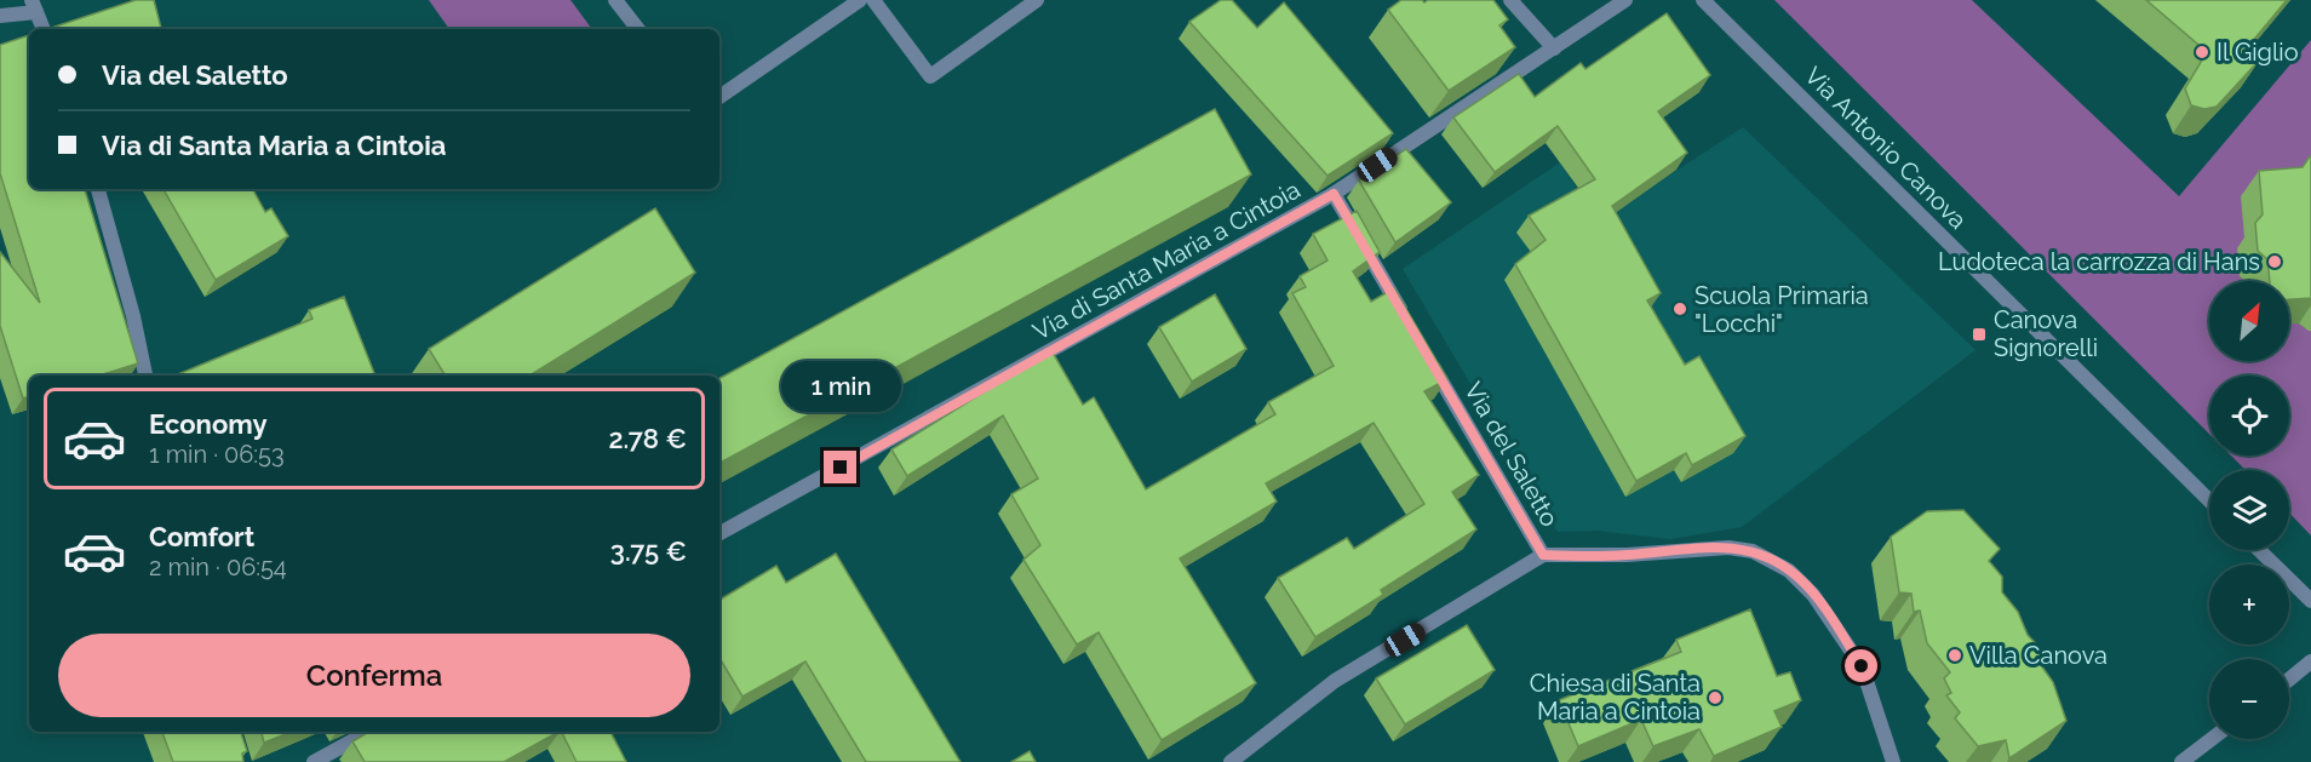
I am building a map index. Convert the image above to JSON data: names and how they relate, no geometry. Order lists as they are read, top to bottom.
{
  "streets": {
    "street": ["Via Antonio Canova", "Via di Santa Maria a Cintoia", "Via del Saletto"]
  },
  "places": {
    "other": [
      "Il Giglio",
      "Ludoteca la carrozza di Hans",
      "Scuola Primaria \"Locchi\"",
      "Villa Canova",
      "Chiesa di Santa Maria a Cintoia"
    ],
    "transit": ["Canova Signorelli"]
  },
  "north": "top right",
  "page": {
    "banner": ["Via del Saletto", "Via di Santa Maria a Cintoia"],
    "map_buttons": ["+", "−"],
    "bubble": "1 min",
    "list": [
      {
        "name": "Economy",
        "note": "1 min · 06:53",
        "value": "2.78 €"
      },
      {
        "name": "Comfort",
        "note": "2 min · 06:54",
        "value": "3.75 €"
      }
    ],
    "buttons": "Conferma"
  }
}
